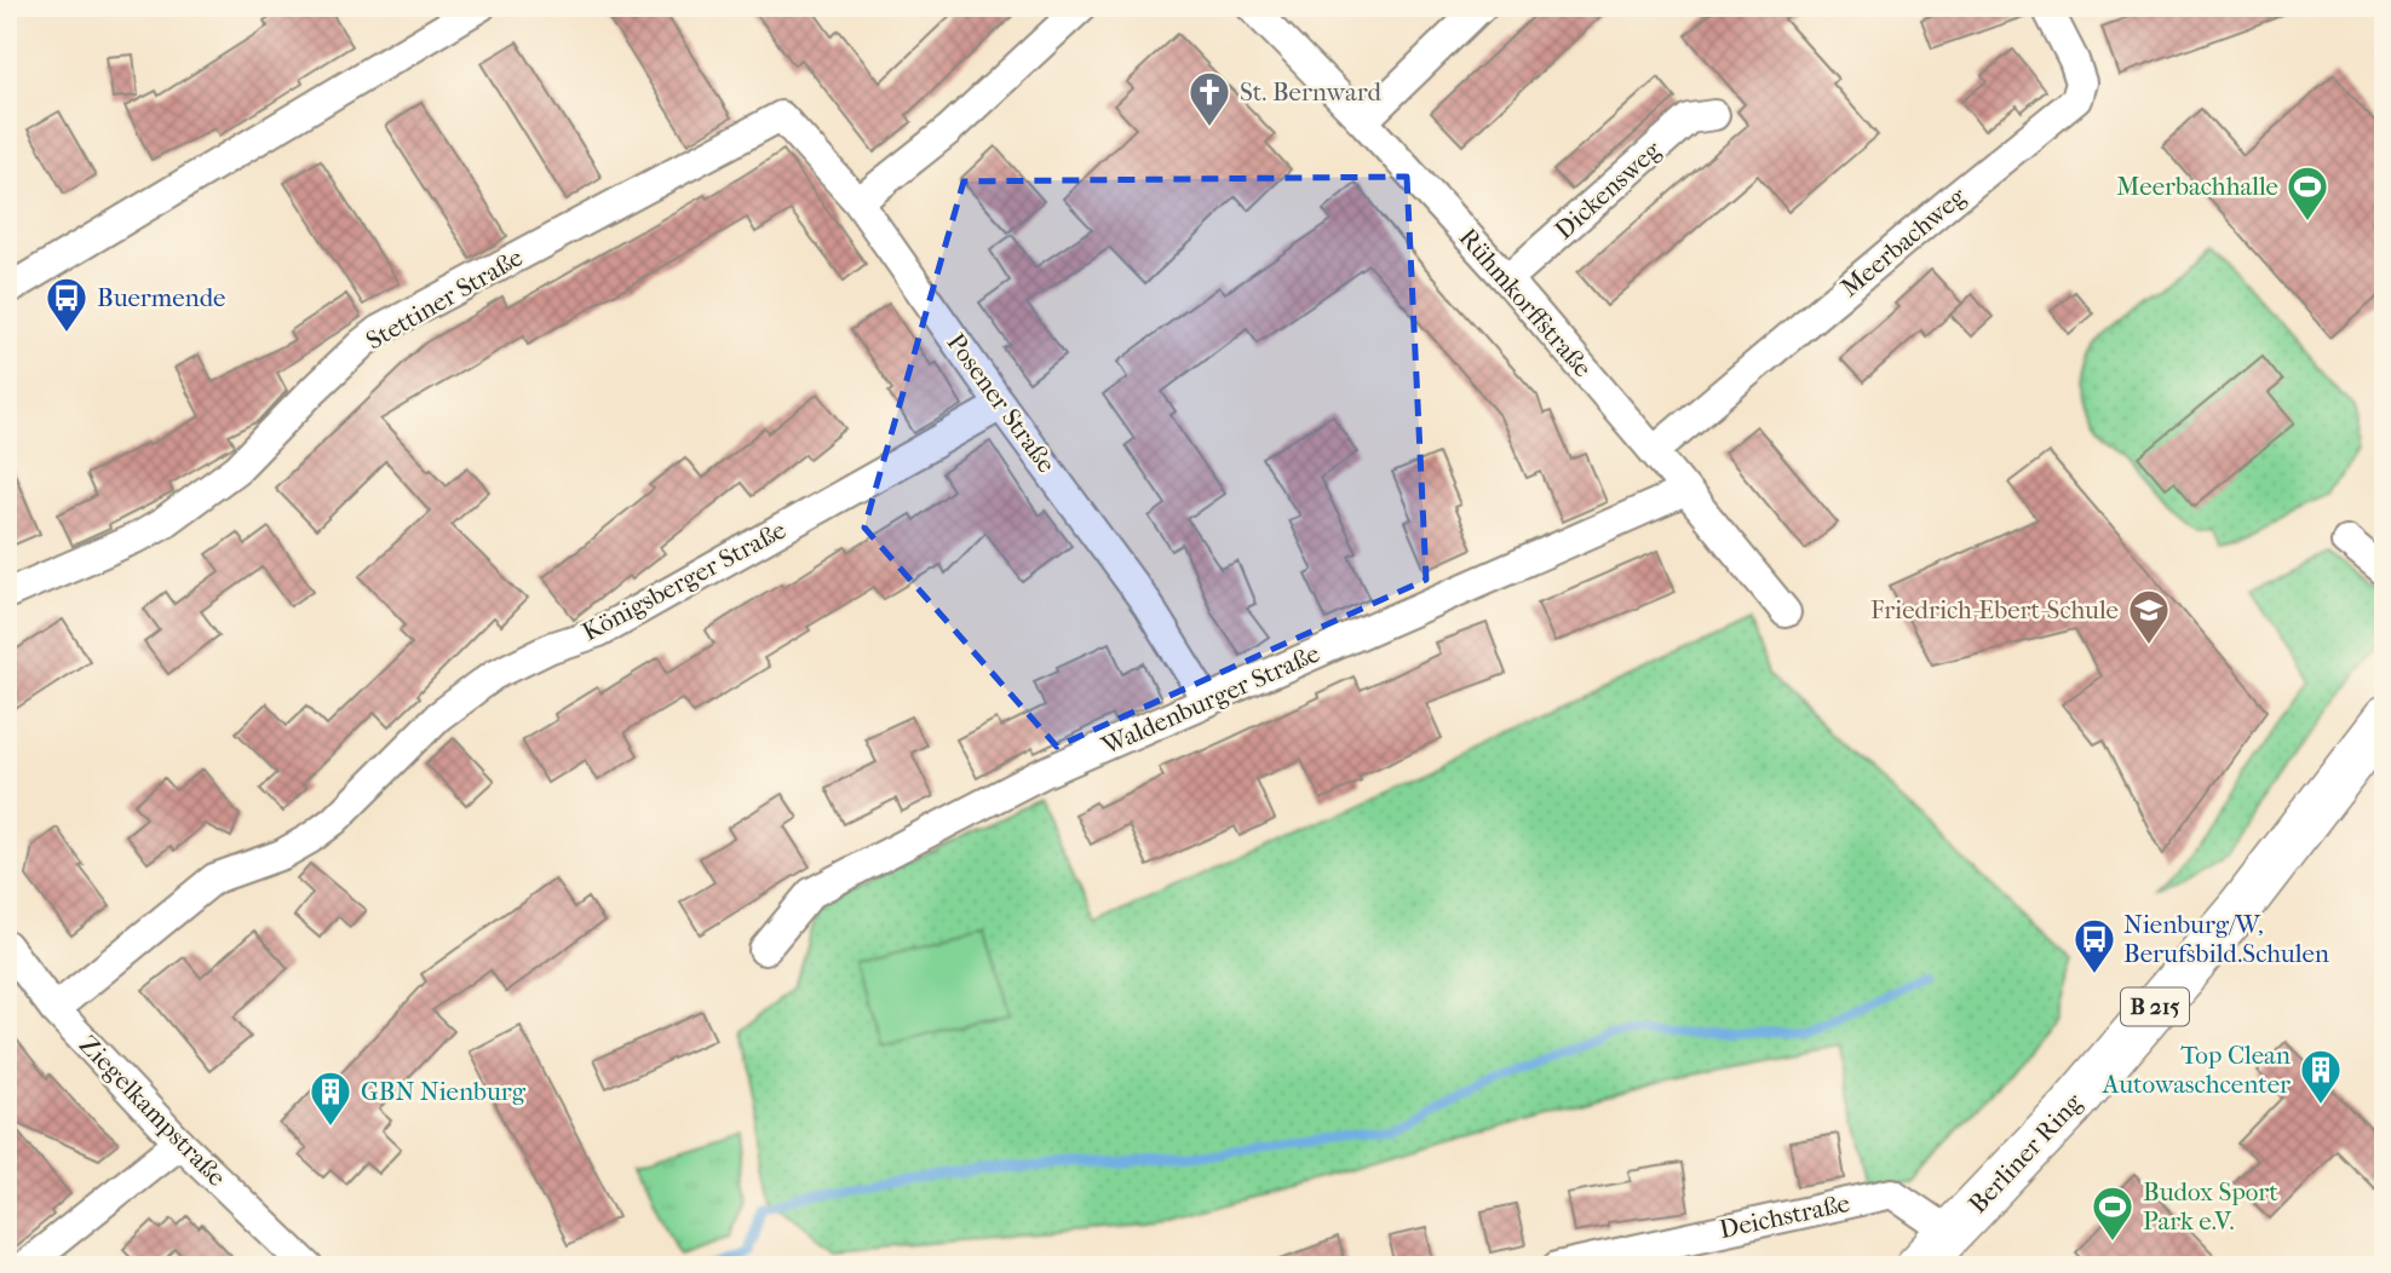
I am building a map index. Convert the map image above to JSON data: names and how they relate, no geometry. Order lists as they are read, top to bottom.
{
  "streets": {
    "main road": ["B 215", "Berliner Ring"],
    "street": [
      "Dickensweg",
      "Meerbachweg",
      "Stettiner Straße",
      "Rühmkorffstraße",
      "Posener Straße",
      "Königsberger Straße",
      "Waldenburger Straße",
      "Ziegelkampstraße",
      "Deichstraße"
    ]
  },
  "crossings": [
    ["Dickensweg", "Rühmkorffstraße"],
    ["Meerbachweg", "Rühmkorffstraße"],
    ["Stettiner Straße", "Posener Straße"],
    ["Rühmkorffstraße", "Waldenburger Straße"],
    ["Posener Straße", "Königsberger Straße"],
    ["Posener Straße", "Waldenburger Straße"],
    ["Königsberger Straße", "Ziegelkampstraße"],
    ["Berliner Ring", "Deichstraße"]
  ],
  "places": {
    "church": ["St. Bernward"],
    "sports": ["Meerbachhalle", "Budox Sport Park e.V."],
    "bus stop": ["Buermende", "Nienburg/W, Berufsbild.Schulen"],
    "school or university": ["Friedrich-Ebert-Schule"],
    "building": ["Top Clean Autowaschcenter", "GBN Nienburg"]
  }
}
